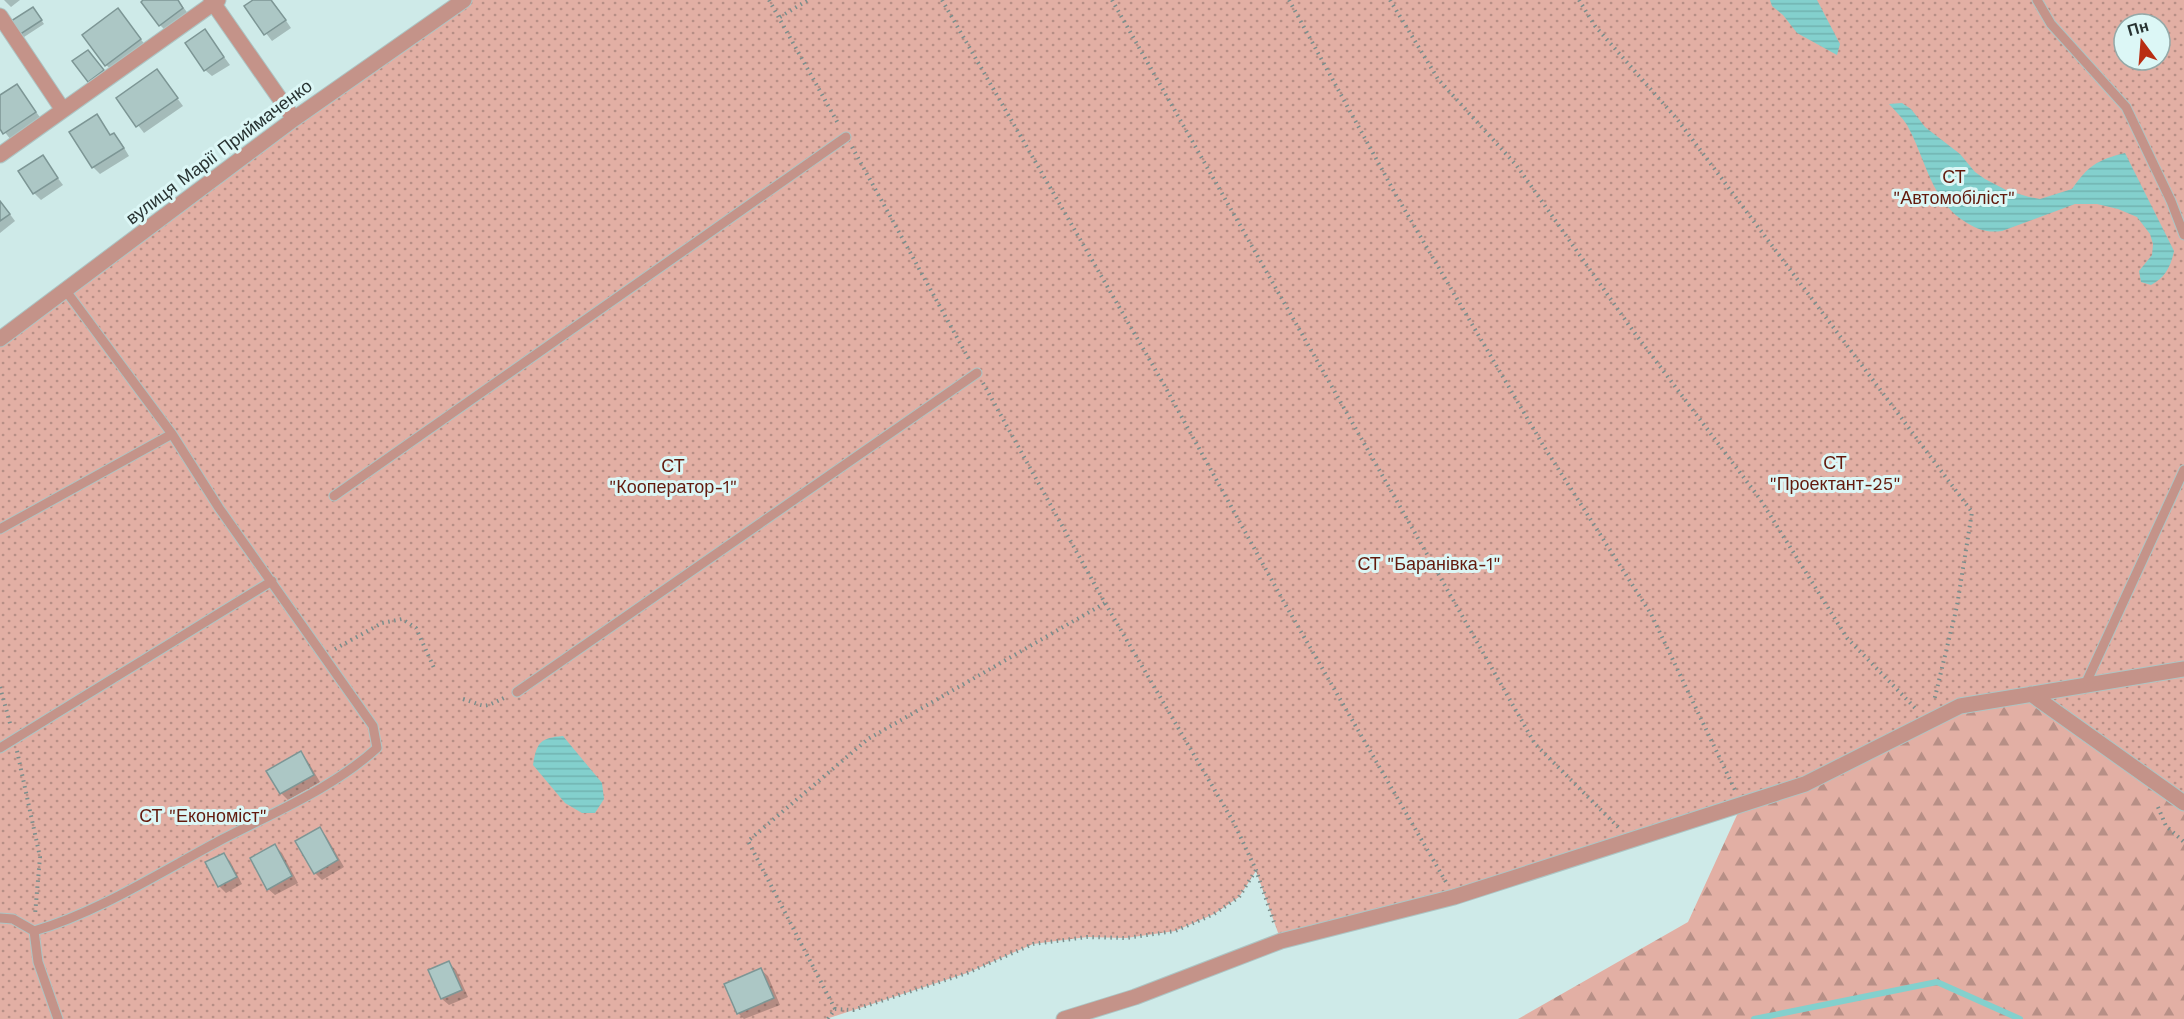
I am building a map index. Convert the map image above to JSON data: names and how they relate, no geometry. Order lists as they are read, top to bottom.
{
  "streets": {
    "street": ["вулиця Марії Приймаченко"]
  },
  "parks": [
    "СТ \"Автомобіліст\"",
    "СТ \"Проектант-25\"",
    "СТ \"Кооператор-1\"",
    "СТ \"Баранівка-1\"",
    "СТ \"Економіст\""
  ],
  "north": "top"
}
